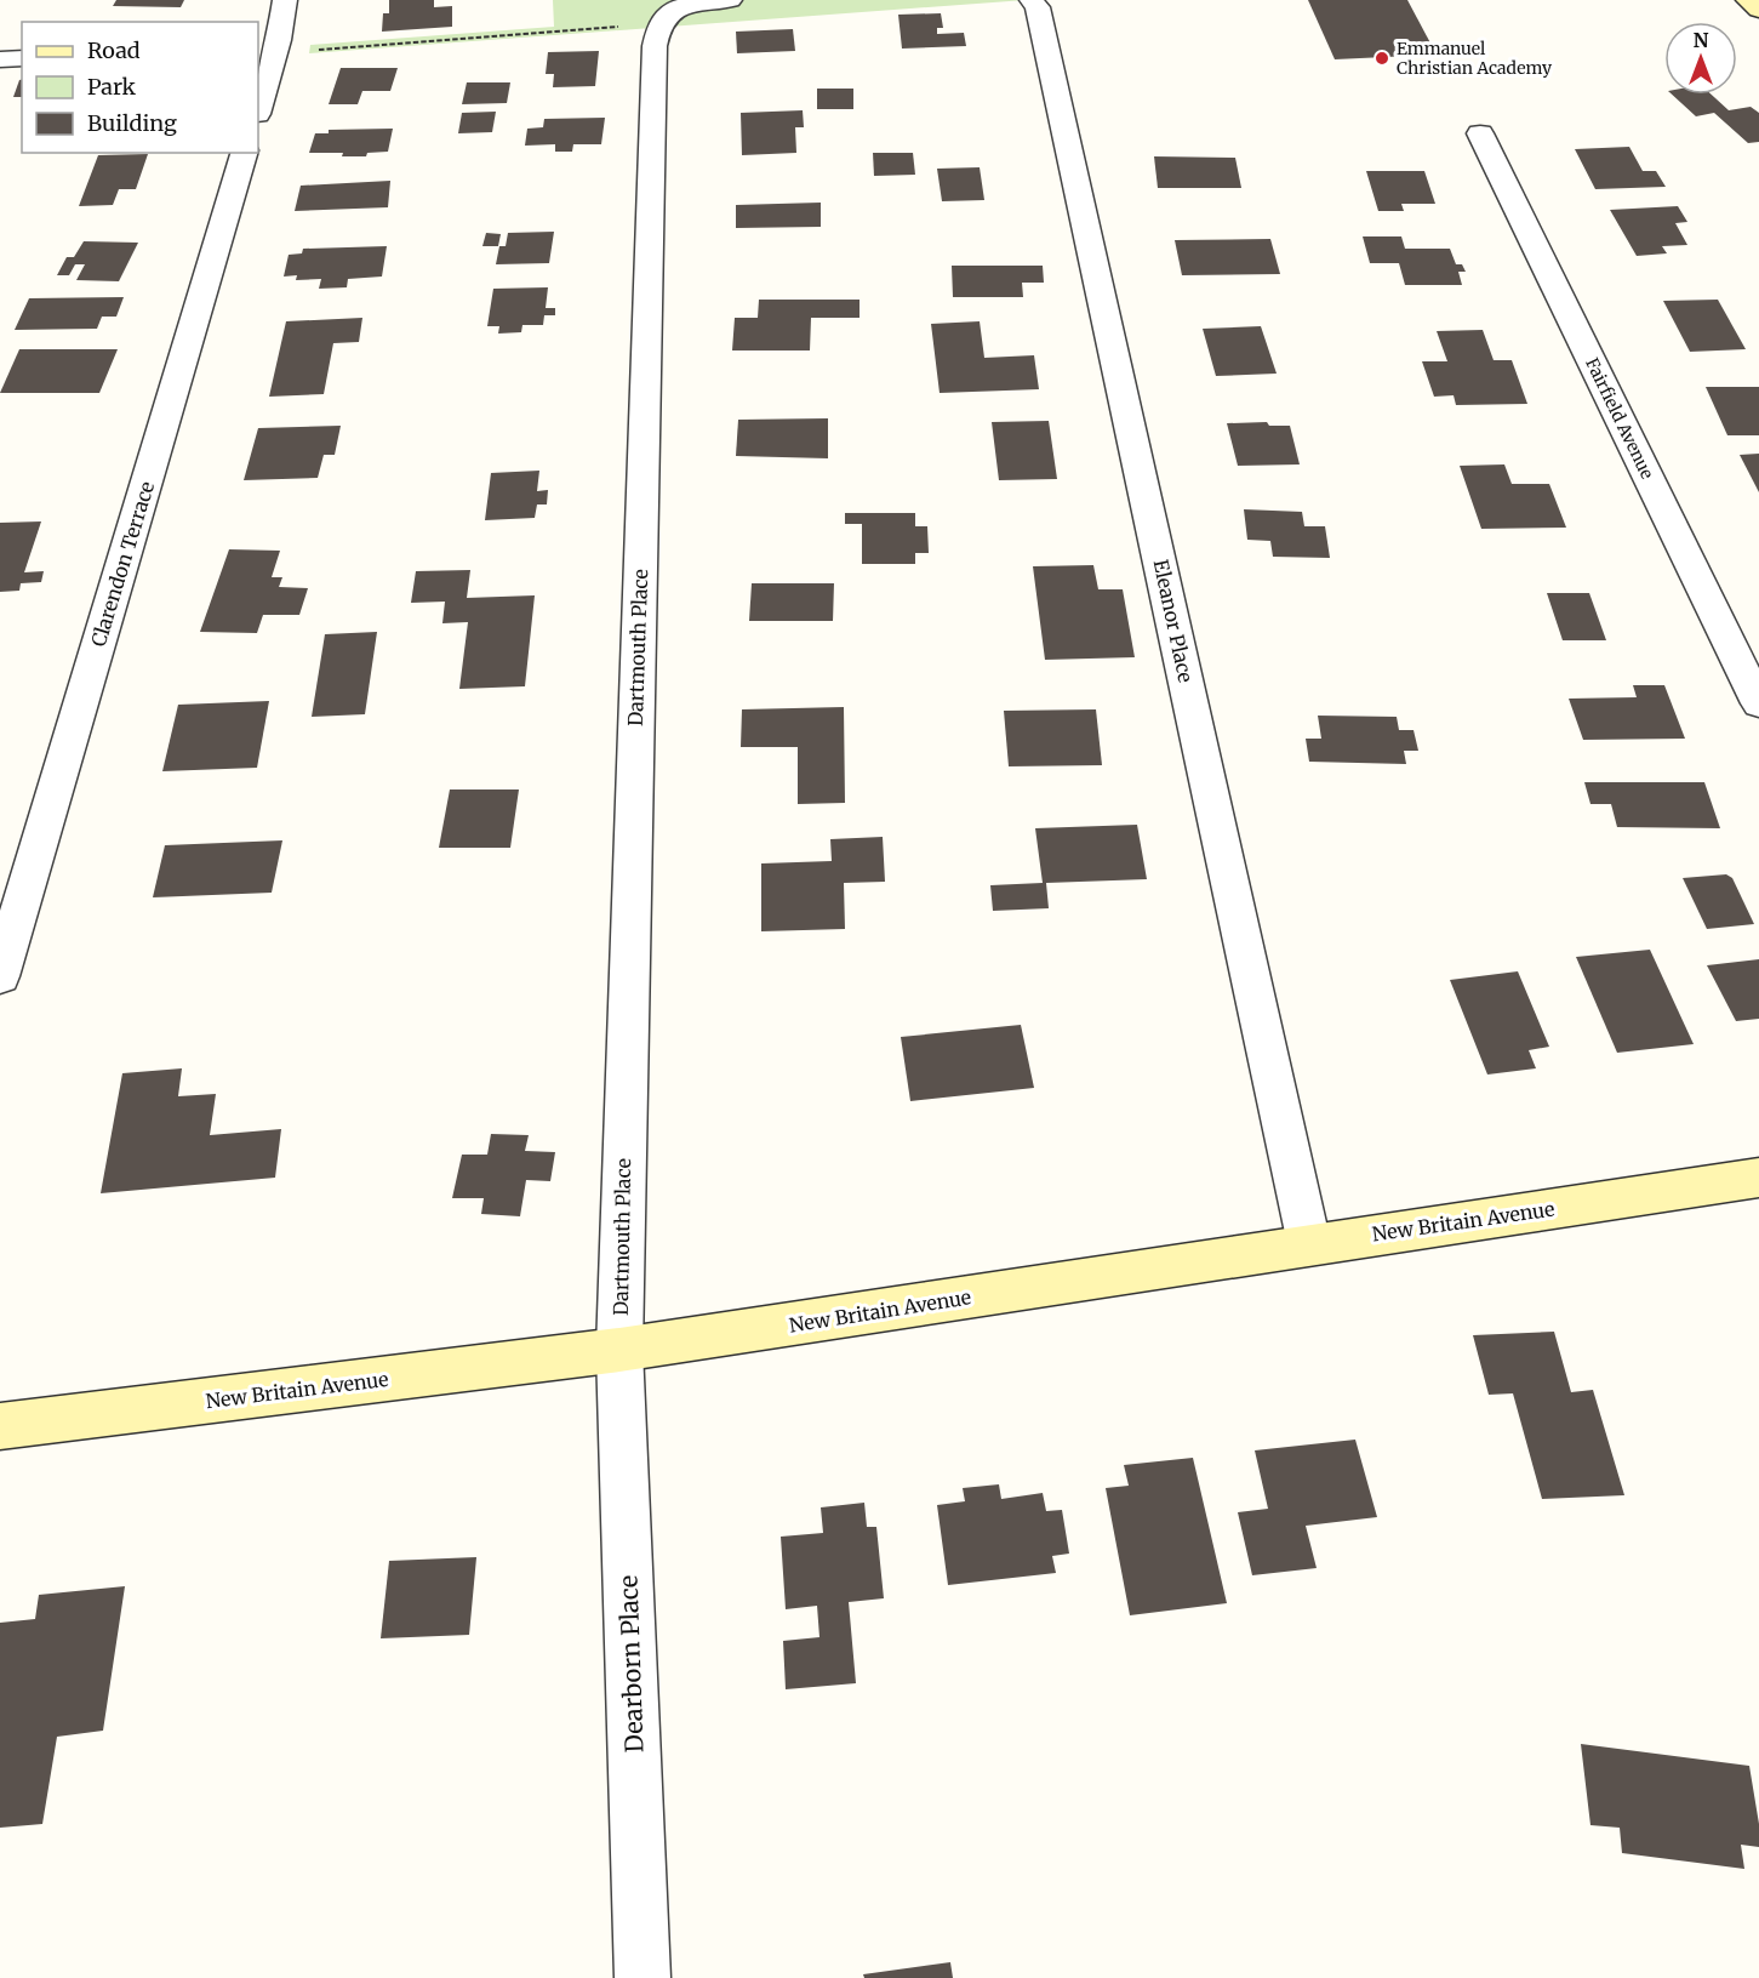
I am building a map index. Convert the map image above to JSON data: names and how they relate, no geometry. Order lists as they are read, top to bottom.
{
  "streets": {
    "main road": ["New Britain Avenue"],
    "street": [
      "Fairfield Avenue",
      "Clarendon Terrace",
      "Eleanor Place",
      "Dartmouth Place",
      "Dearborn Place"
    ]
  },
  "crossings": [
    ["Eleanor Place", "New Britain Avenue"],
    ["Dartmouth Place", "New Britain Avenue"],
    ["Dartmouth Place", "Dearborn Place"],
    ["New Britain Avenue", "Dearborn Place"]
  ],
  "places": ["Emmanuel Christian Academy"],
  "legend": ["Road", "Park", "Building"],
  "north": "top"
}
